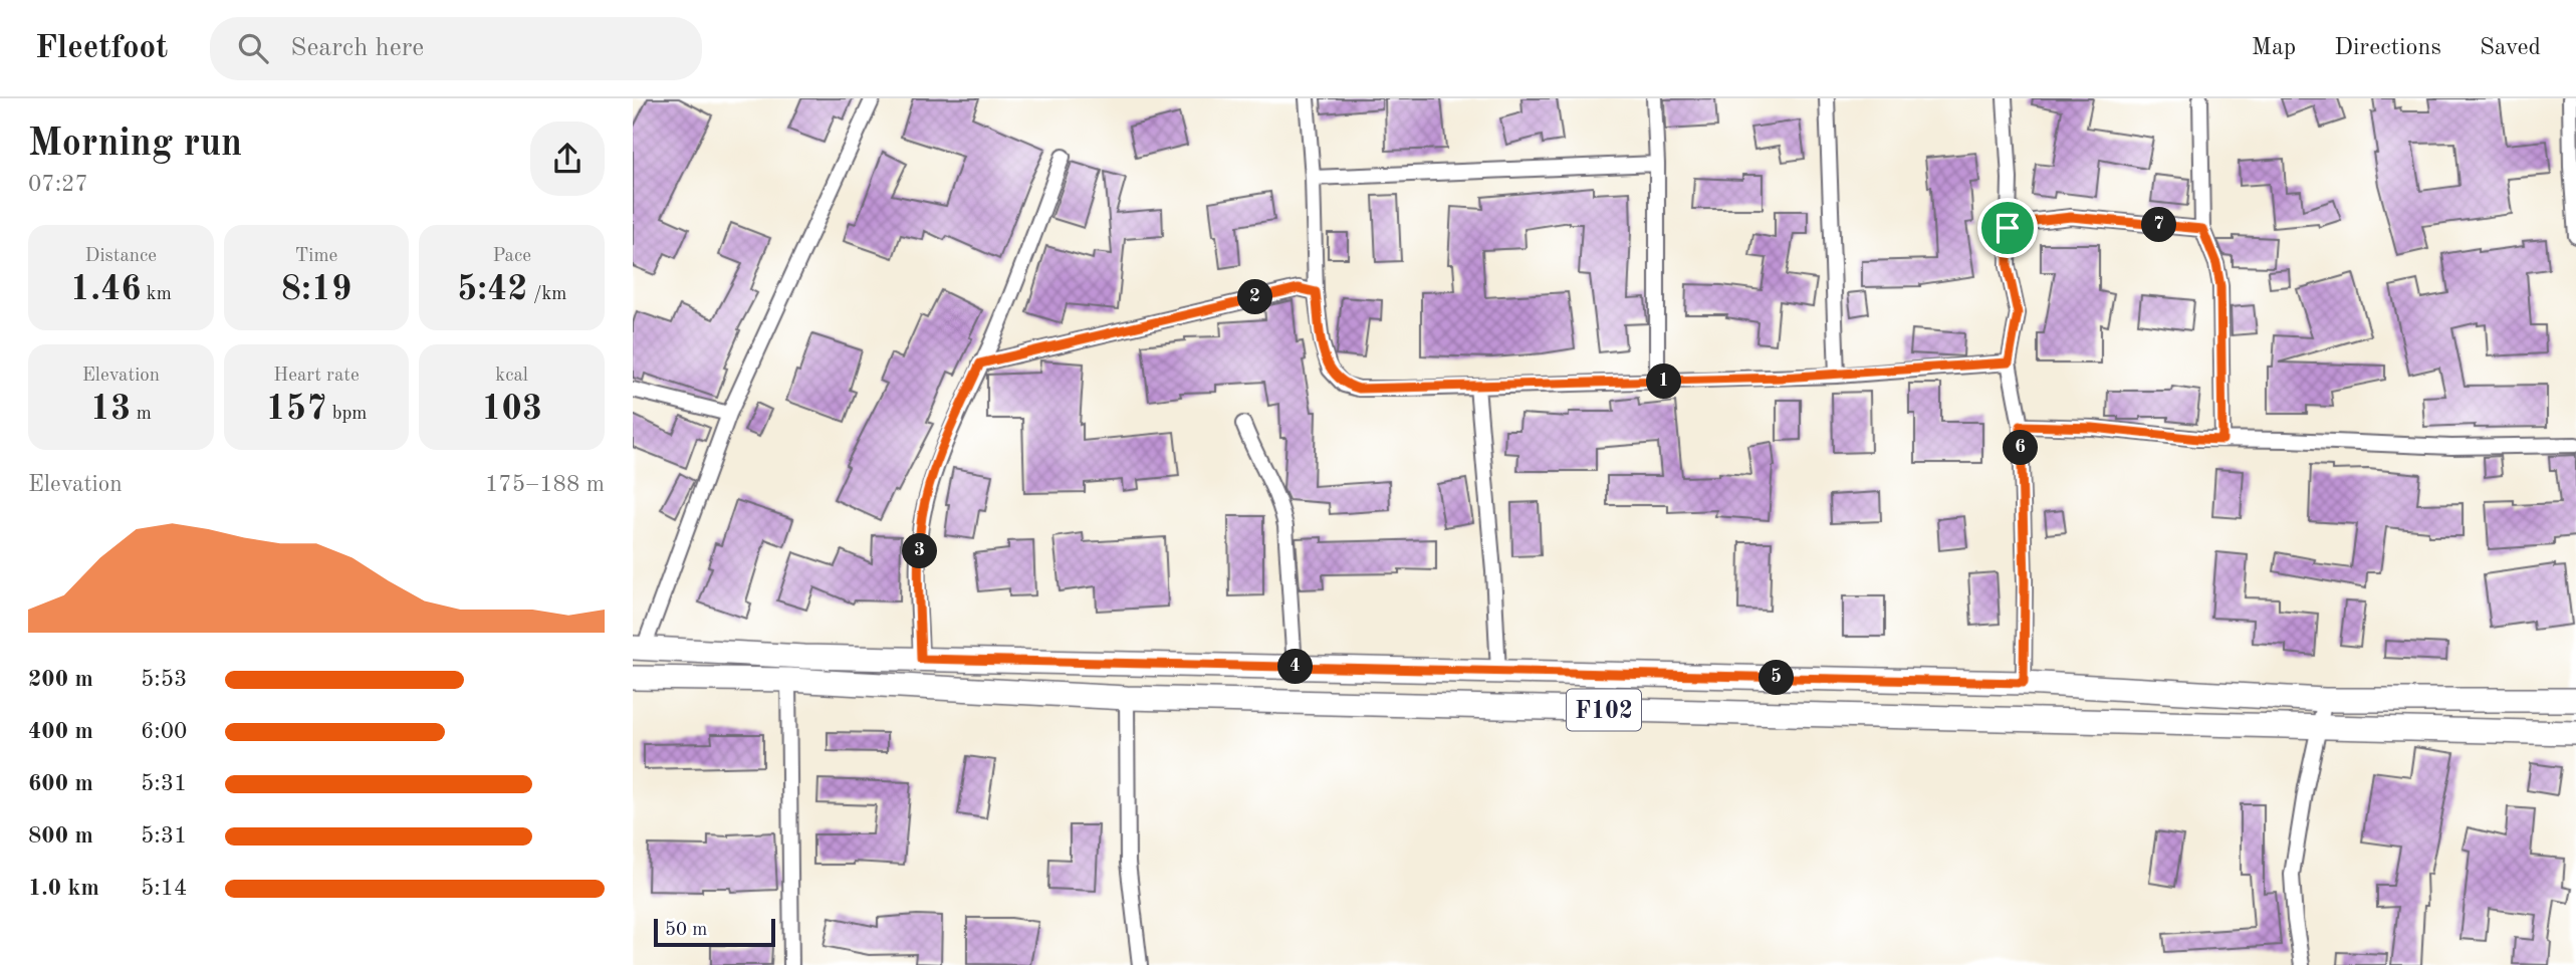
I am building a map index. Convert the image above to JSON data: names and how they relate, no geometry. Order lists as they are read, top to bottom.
{
  "streets": {
    "main road": ["F102"]
  },
  "scale_bar": "50 m",
  "page": {
    "header": "Fleetfoot",
    "search": "Search here",
    "nav": ["Map", "Directions", "Saved"],
    "heading": ["Morning run", "07:27"],
    "pins": [
      "7",
      "2",
      "1",
      "6",
      "3",
      "4",
      "5"
    ],
    "stats": [
      ["Distance", "1.46 km"],
      ["Time", "8:19"],
      ["Pace", "5:42 /km"],
      ["Elevation", "13 m"],
      ["Heart rate", "157 bpm"],
      ["kcal", "103"]
    ],
    "chart": ["Elevation", "175–188 m"],
    "list": [
      {
        "name": "200 m",
        "note": "5:53"
      },
      {
        "name": "400 m",
        "note": "6:00"
      },
      {
        "name": "600 m",
        "note": "5:31"
      },
      {
        "name": "800 m",
        "note": "5:31"
      },
      {
        "name": "1.0 km",
        "note": "5:14"
      }
    ],
    "scale": "50 m"
  }
}
